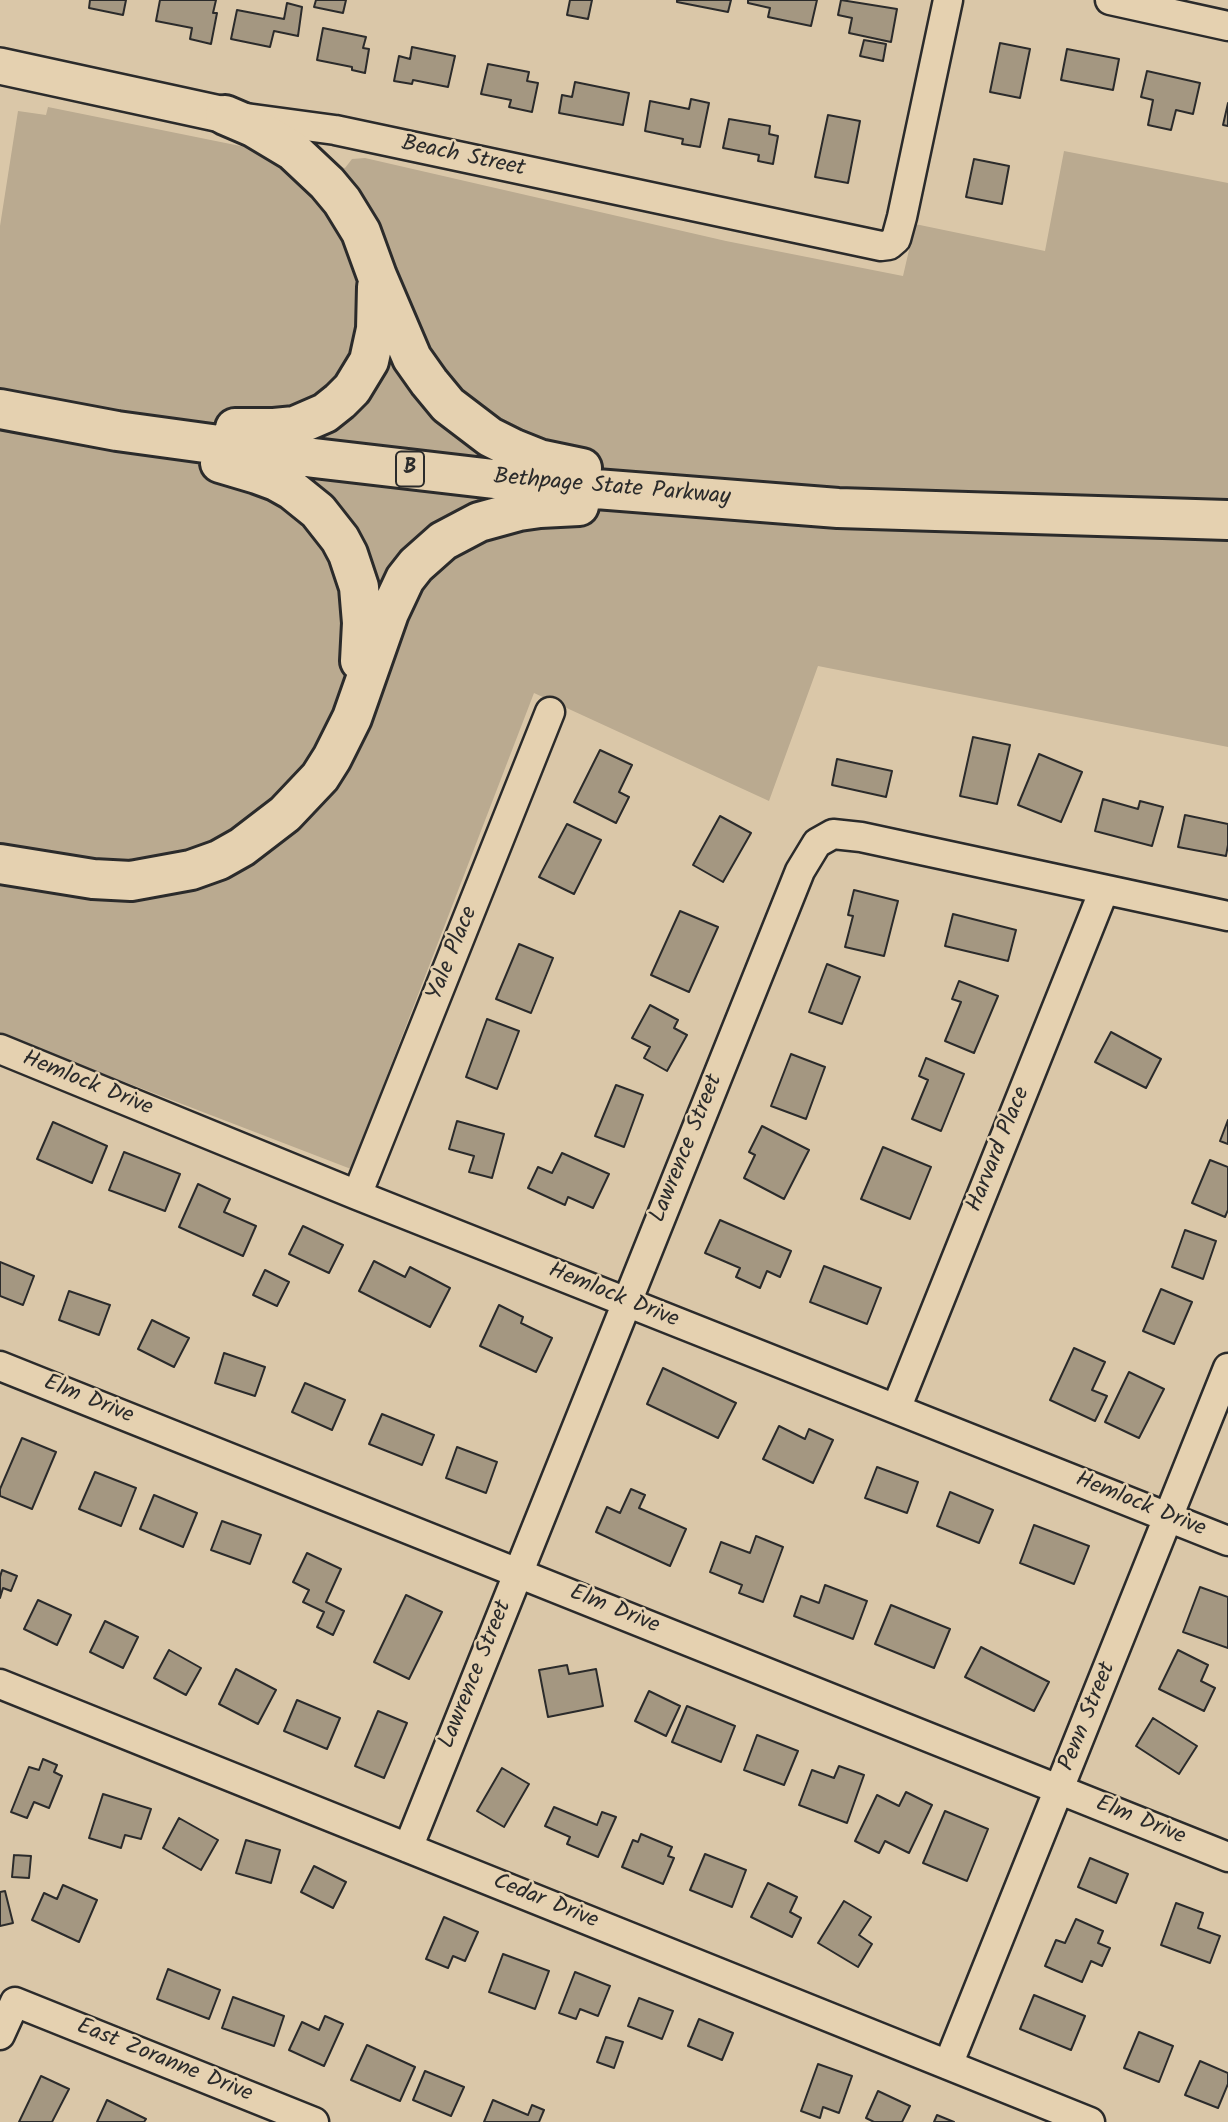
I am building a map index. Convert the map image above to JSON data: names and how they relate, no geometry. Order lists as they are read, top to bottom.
{
  "streets": {
    "highway": ["B", "Bethpage State Parkway"],
    "street": [
      "Beach Street",
      "Yale Place",
      "Hemlock Drive",
      "Lawrence Street",
      "Harvard Place",
      "Elm Drive",
      "Penn Street",
      "Cedar Drive",
      "East Zoranne Drive"
    ]
  },
  "crossings": [
    ["Yale Place", "Hemlock Drive"],
    ["Hemlock Drive", "Lawrence Street"],
    ["Hemlock Drive", "Harvard Place"],
    ["Hemlock Drive", "Penn Street"],
    ["Lawrence Street", "Harvard Place"],
    ["Lawrence Street", "Elm Drive"],
    ["Lawrence Street", "Cedar Drive"],
    ["Elm Drive", "Penn Street"],
    ["Penn Street", "Cedar Drive"]
  ]
}
